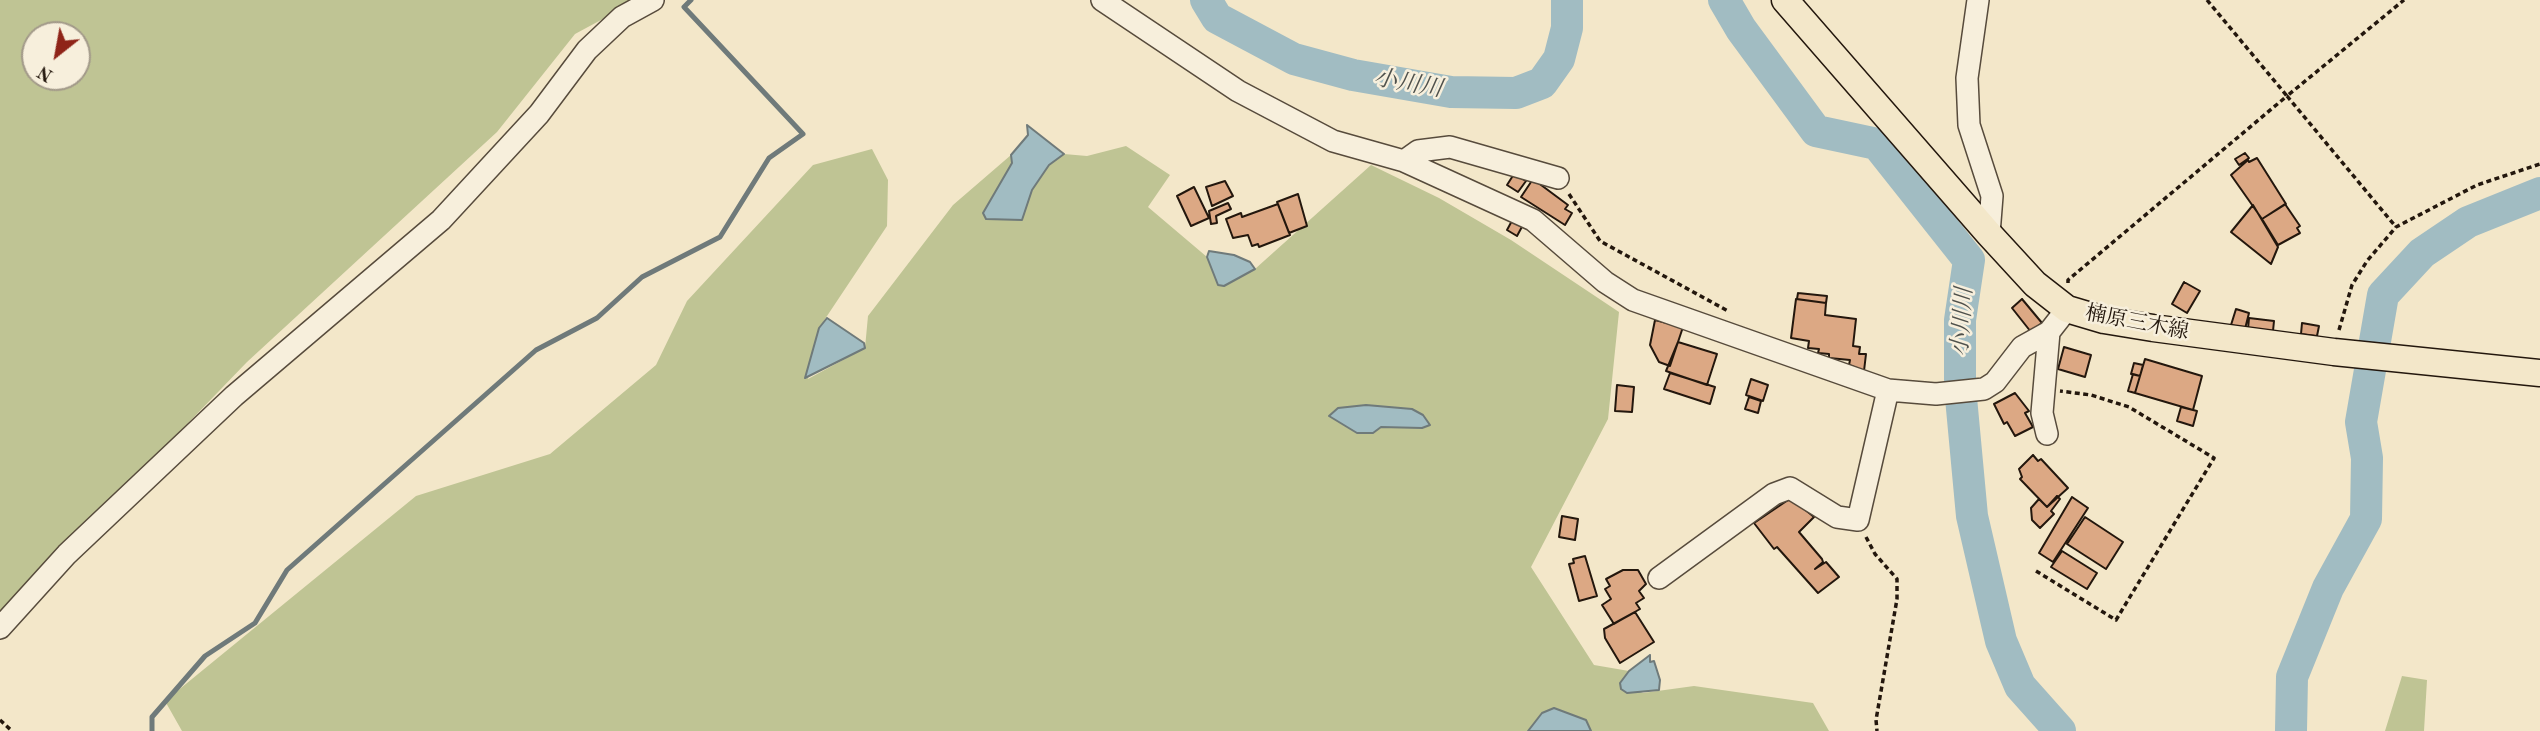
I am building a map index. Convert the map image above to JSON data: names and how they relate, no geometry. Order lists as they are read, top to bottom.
{
  "streets": {
    "main road": ["楠原三木線"]
  },
  "water": ["小川川"],
  "north": "bottom left"
}
